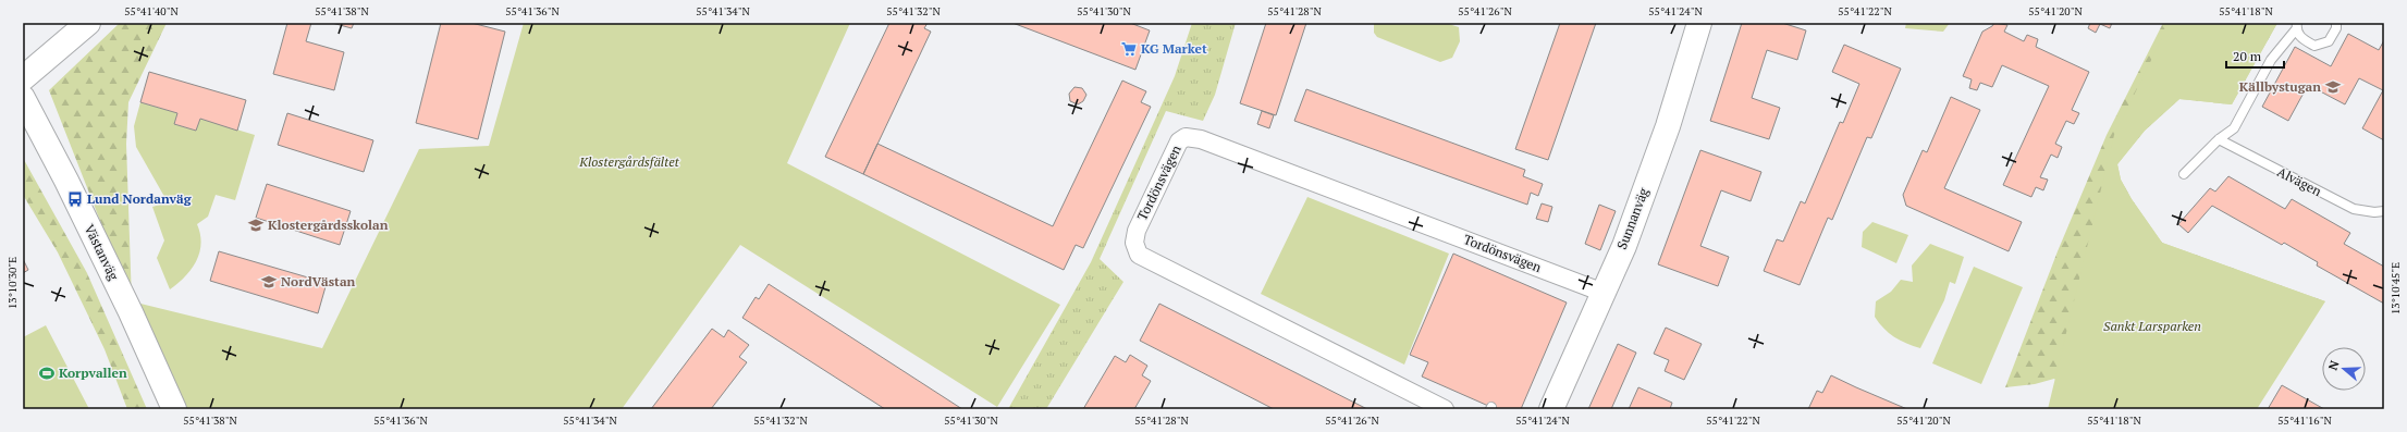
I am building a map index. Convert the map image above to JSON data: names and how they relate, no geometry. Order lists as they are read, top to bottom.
{
  "streets": {
    "street": ["Tordönsvägen", "Sunnanväg", "Västanväg"],
    "lane": ["Alvägen"]
  },
  "crossings": [
    ["Tordönsvägen", "Sunnanväg"]
  ],
  "parks": ["Klostergårdsfältet", "Sankt Larsparken"],
  "places": {
    "supermarket": ["KG Market"],
    "school or university": ["Källbystugan", "Klostergårdsskolan", "NordVästan"],
    "bus stop": ["Lund Nordanväg"],
    "sports": ["Korpvallen"]
  },
  "scale_bar": "20 m",
  "north": "left",
  "coordinates": [
    "55°41'40\"N",
    "55°41'38\"N",
    "55°41'36\"N",
    "55°41'34\"N",
    "55°41'32\"N",
    "55°41'30\"N",
    "55°41'28\"N",
    "55°41'26\"N",
    "55°41'24\"N",
    "55°41'22\"N",
    "55°41'20\"N",
    "55°41'18\"N",
    "13°10'30\"E",
    "13°10'45\"E",
    "55°41'16\"N"
  ]
}
